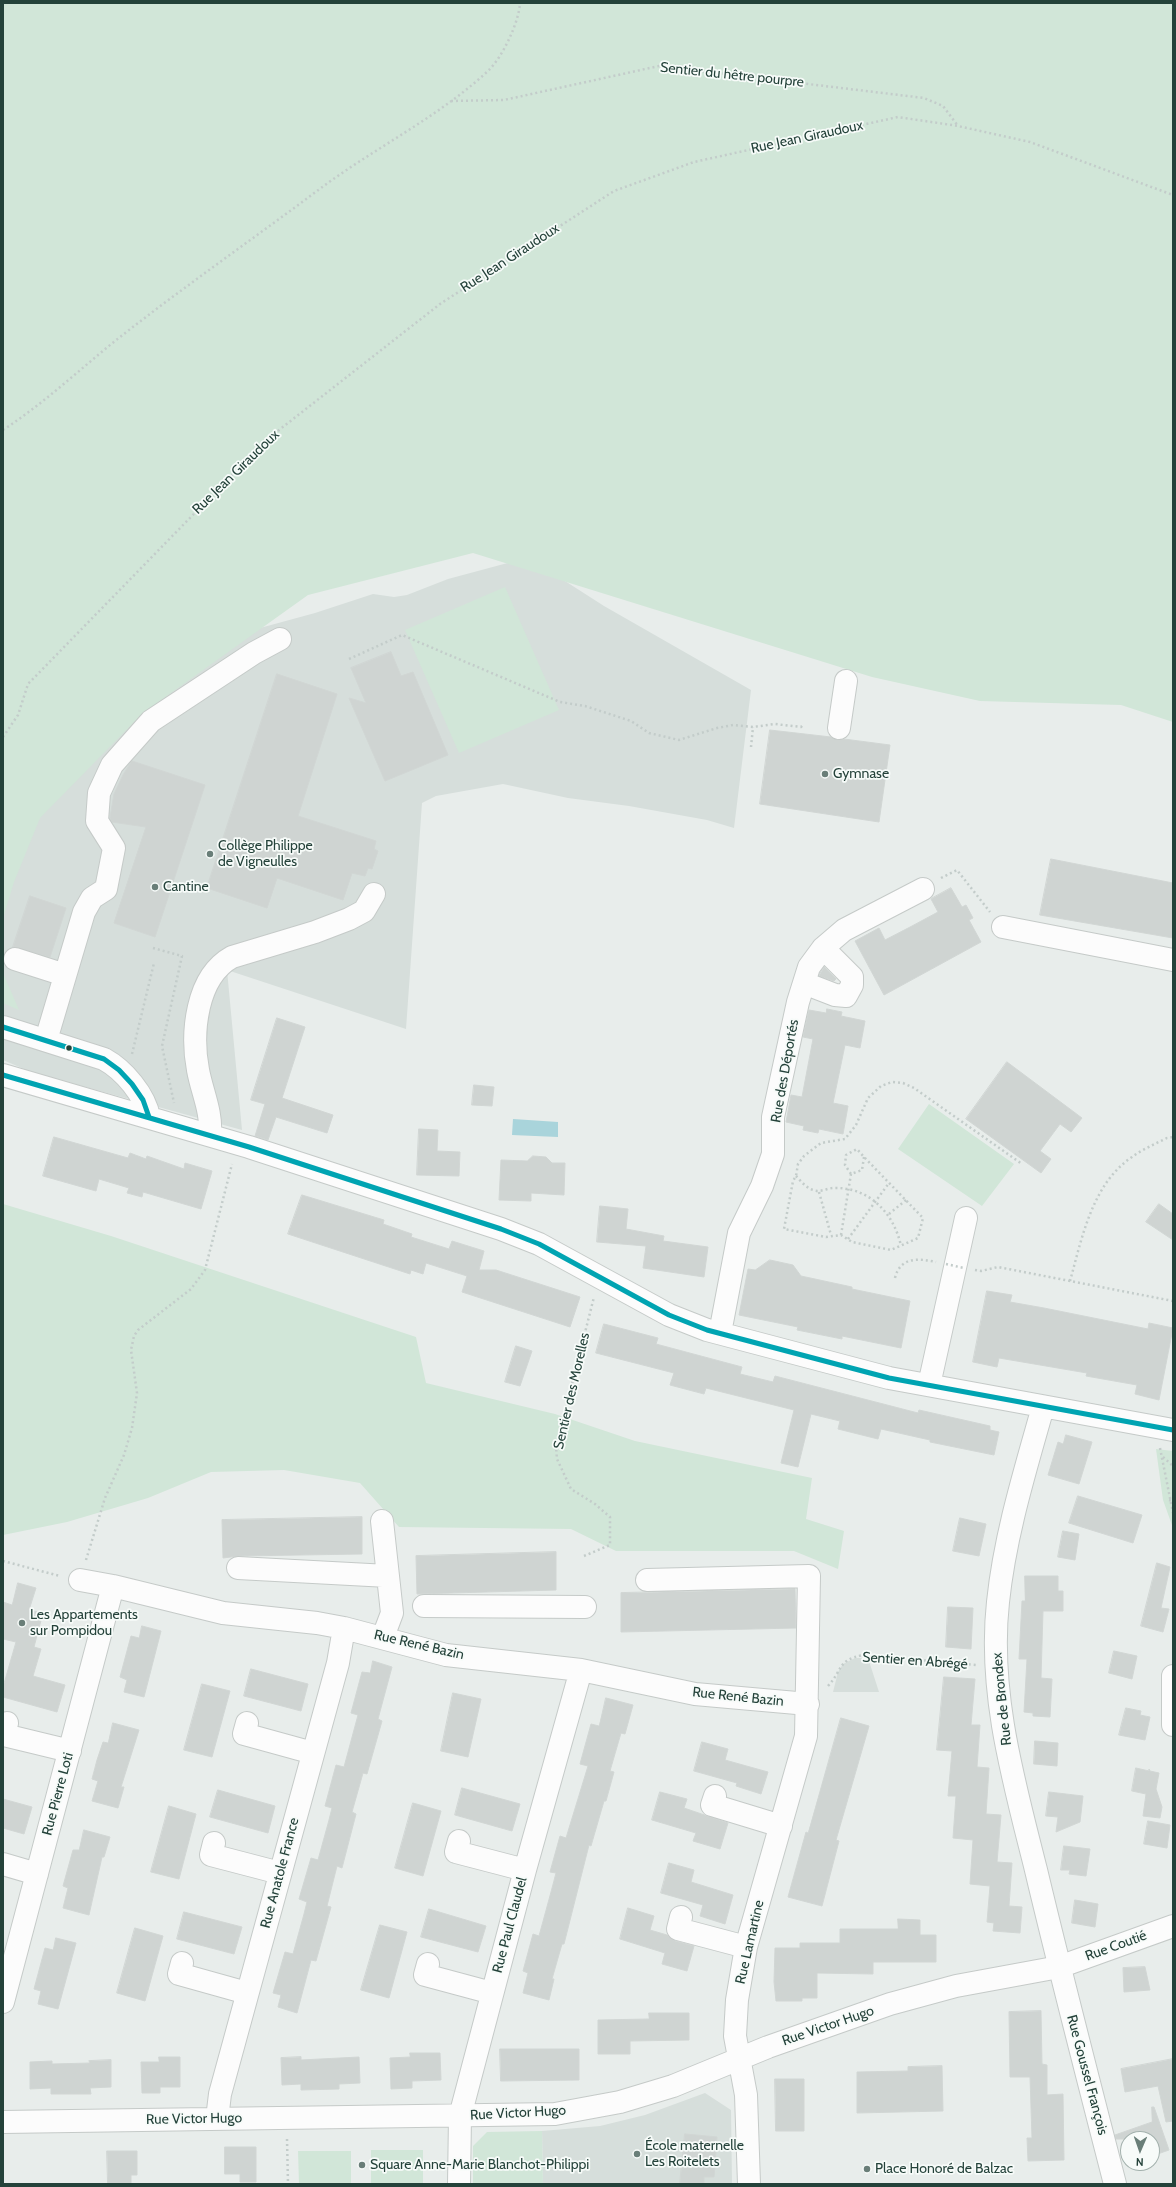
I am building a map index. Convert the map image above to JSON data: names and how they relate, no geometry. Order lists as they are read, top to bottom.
{
  "streets": {
    "street": [
      "Rue des Déportés",
      "Rue René Bazin",
      "Rue de Brondex",
      "Rue Pierre Loti",
      "Rue Anatole France",
      "Rue Paul Claudel",
      "Rue Lamartine",
      "Rue Coutié",
      "Rue Victor Hugo",
      "Rue Goussel François"
    ],
    "path": [
      "Sentier du hêtre pourpre",
      "Rue Jean Giraudoux",
      "Sentier des Morelles",
      "Sentier en Abrégé"
    ]
  },
  "crossings": [
    ["Sentier du hêtre pourpre", "Rue Jean Giraudoux"],
    ["Rue René Bazin", "Sentier en Abrégé"],
    ["Rue René Bazin", "Rue Pierre Loti"],
    ["Rue René Bazin", "Rue Anatole France"],
    ["Rue René Bazin", "Rue Paul Claudel"],
    ["Rue René Bazin", "Rue Lamartine"],
    ["Sentier en Abrégé", "Rue de Brondex"],
    ["Sentier en Abrégé", "Rue Lamartine"],
    ["Rue de Brondex", "Rue Coutié"],
    ["Rue de Brondex", "Rue Victor Hugo"],
    ["Rue de Brondex", "Rue Goussel François"],
    ["Rue Anatole France", "Rue Victor Hugo"],
    ["Rue Paul Claudel", "Rue Victor Hugo"],
    ["Rue Lamartine", "Rue Victor Hugo"],
    ["Rue Coutié", "Rue Victor Hugo"],
    ["Rue Coutié", "Rue Goussel François"],
    ["Rue Victor Hugo", "Rue Goussel François"]
  ],
  "places": [
    "Gymnase",
    "Collège Philippe de Vigneulles",
    "Cantine",
    "Les Appartements sur Pompidou",
    "École maternelle Les Roitelets",
    "Square Anne-Marie Blanchot-Philippi",
    "Place Honoré de Balzac"
  ],
  "north": "bottom"
}
